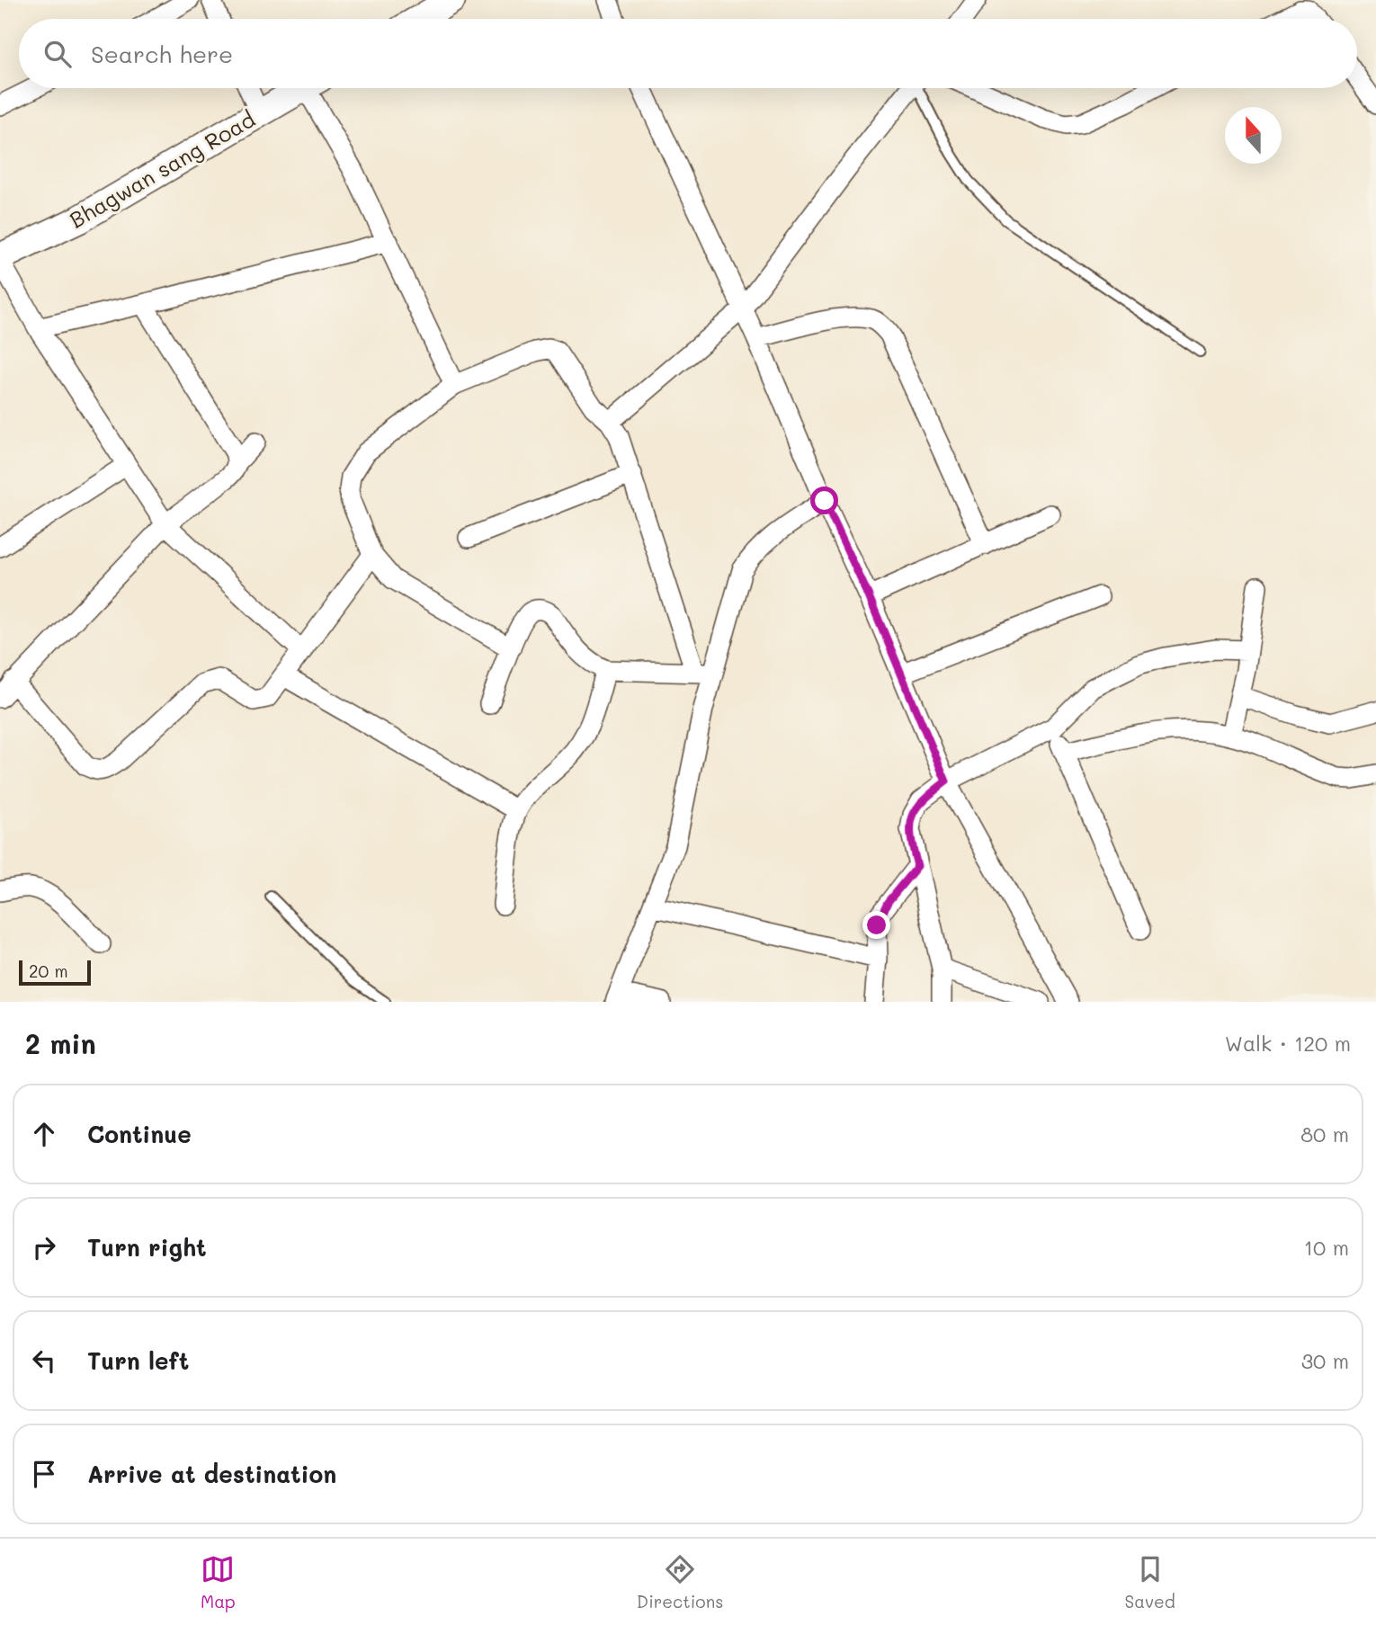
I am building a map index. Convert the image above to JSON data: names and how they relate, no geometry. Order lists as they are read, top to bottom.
{
  "streets": {
    "street": ["Bhagwan sang Road"]
  },
  "scale_bar": "20 m",
  "north": "top",
  "page": {
    "search": "Search here",
    "scale": "20 m",
    "heading": ["2 min", "Walk · 120 m"],
    "list": [
      ["Continue", "80 m"],
      ["Turn right", "10 m"],
      ["Turn left", "30 m"],
      "Arrive at destination"
    ],
    "nav": ["Map", "Directions", "Saved"]
  }
}
